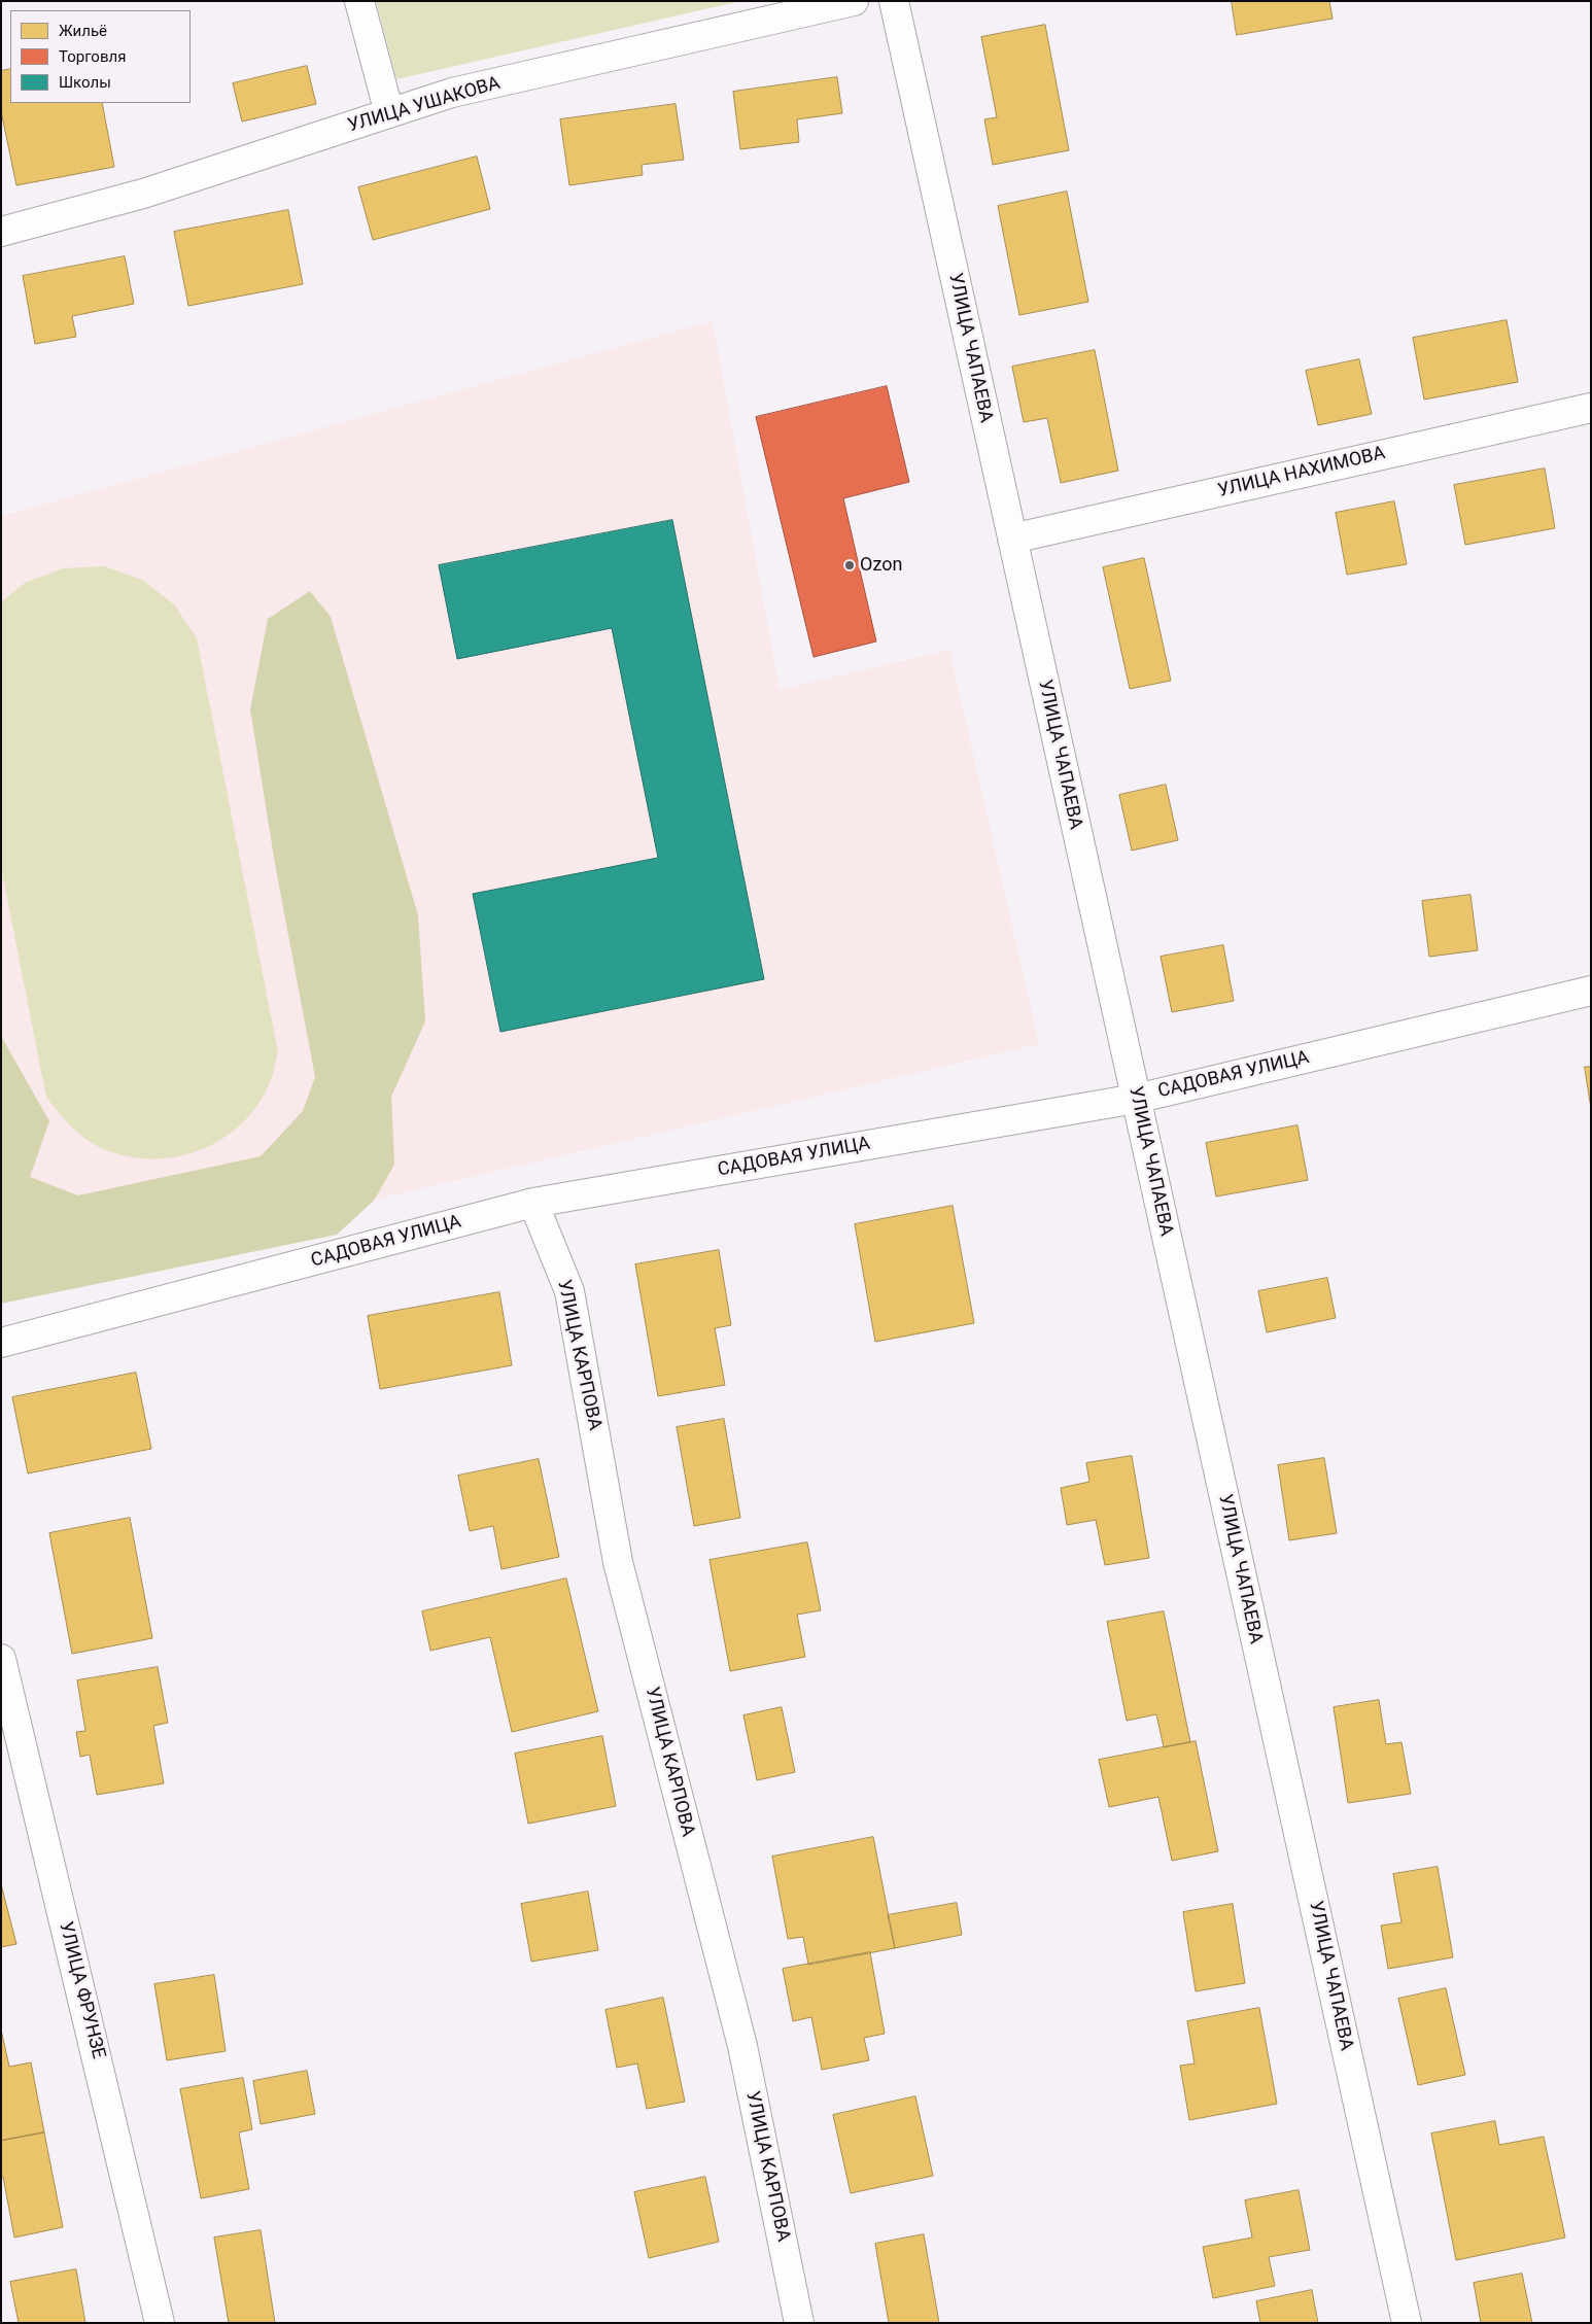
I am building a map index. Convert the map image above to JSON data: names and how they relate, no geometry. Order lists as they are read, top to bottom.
{
  "streets": {
    "street": [
      "УЛИЦА УШАКОВА",
      "УЛИЦА ЧАПАЕВА",
      "УЛИЦА НАХИМОВА",
      "САДОВАЯ УЛИЦА",
      "УЛИЦА КАРПОВА",
      "УЛИЦА ФРУНЗЕ"
    ]
  },
  "crossings": [
    ["УЛИЦА ЧАПАЕВА", "УЛИЦА НАХИМОВА"],
    ["УЛИЦА ЧАПАЕВА", "САДОВАЯ УЛИЦА"],
    ["САДОВАЯ УЛИЦА", "УЛИЦА КАРПОВА"]
  ],
  "places": ["Ozon"],
  "legend": ["Жильё", "Торговля", "Школы"]
}
